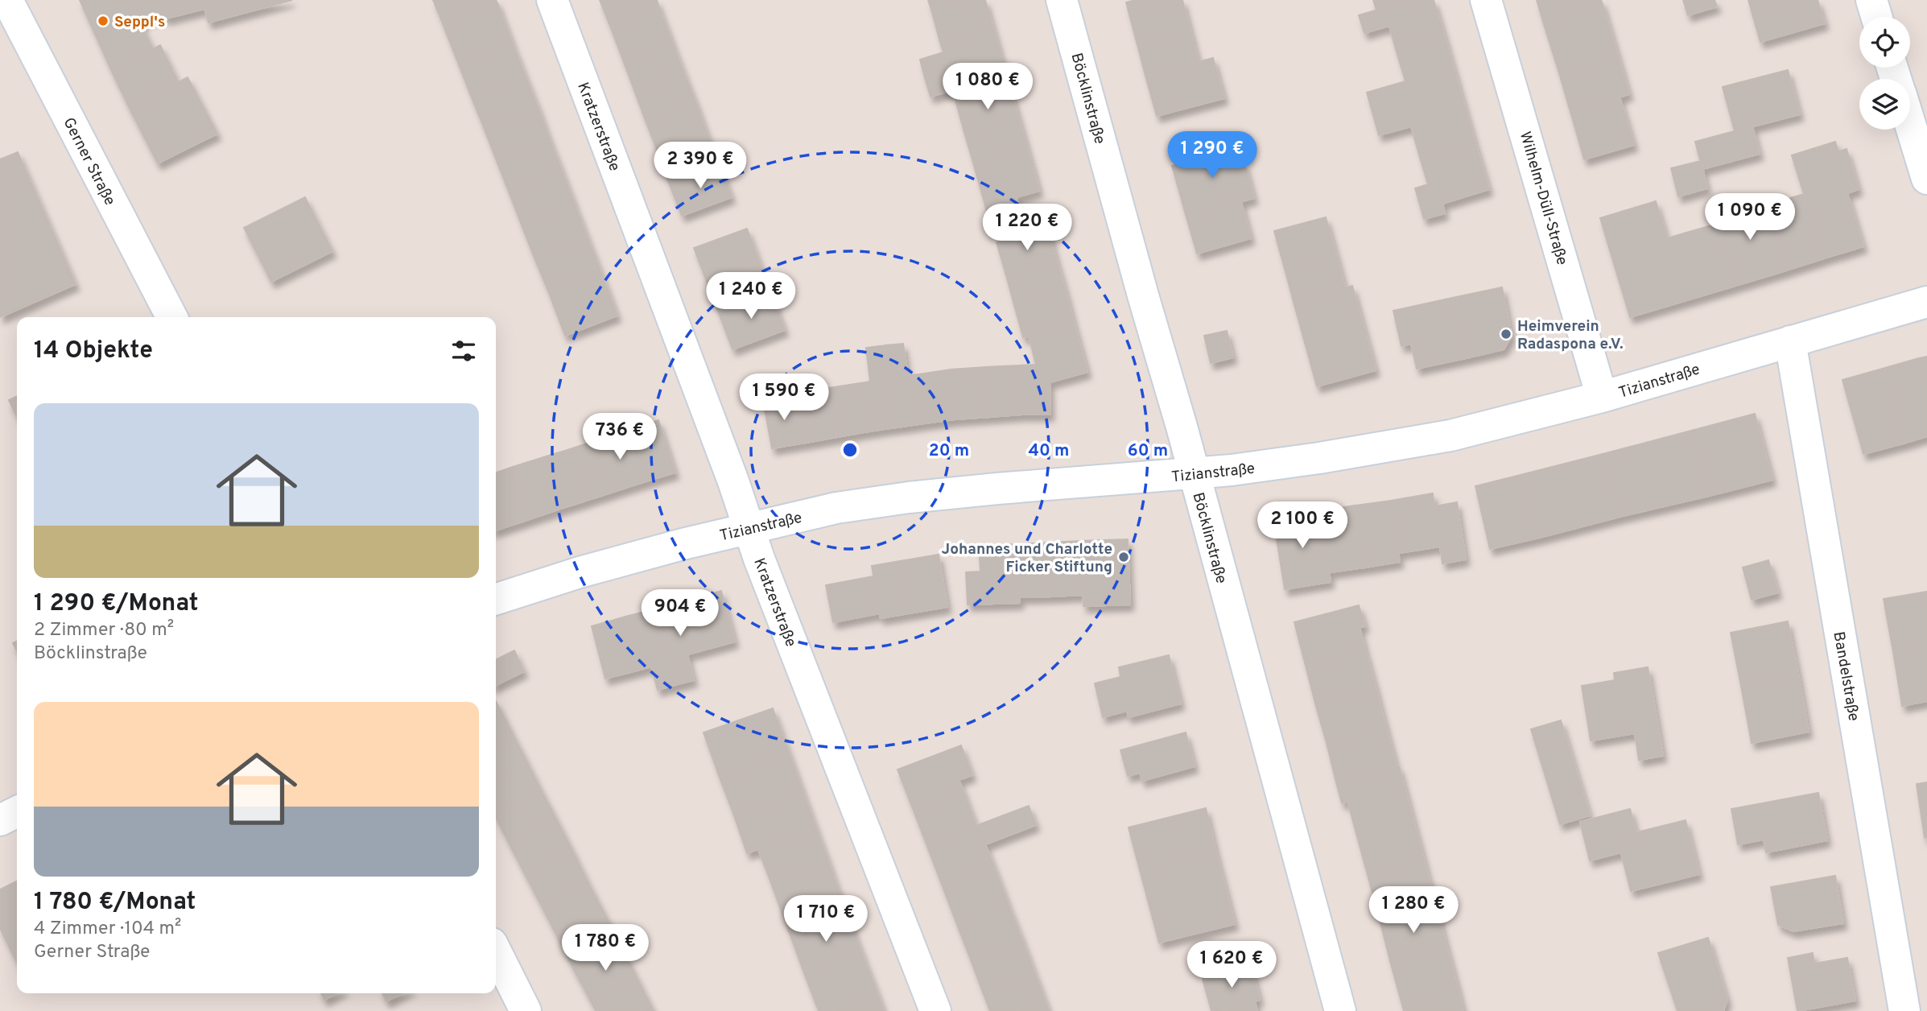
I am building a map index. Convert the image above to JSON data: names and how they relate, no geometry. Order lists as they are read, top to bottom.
{
  "streets": {
    "street": [
      "Böcklinstraße",
      "Kratzerstraße",
      "Gerner Straße",
      "Wilhelm-Düll-Straße",
      "Tizianstraße",
      "Bandelstraße"
    ]
  },
  "crossings": [
    ["Böcklinstraße", "Tizianstraße"],
    ["Kratzerstraße", "Tizianstraße"],
    ["Wilhelm-Düll-Straße", "Tizianstraße"],
    ["Tizianstraße", "Bandelstraße"]
  ],
  "places": ["Seppl's", "Heimverein Radaspona e.V.", "Johannes und Charlotte Ficker Stiftung"],
  "page": {
    "price": [
      "1 080 €",
      "1 290 €",
      "2 390 €",
      "1 090 €",
      "1 220 €",
      "1 240 €",
      "1 590 €",
      "736 €",
      "2 100 €",
      "904 €",
      "1 280 €",
      "1 710 €",
      "1 780 €",
      "1 620 €"
    ],
    "heading": "14 Objekte",
    "list": [
      {
        "name": "1 290 €/Monat",
        "note": "2 Zimmer · 80 m² · Böcklinstraße"
      },
      {
        "name": "1 780 €/Monat",
        "note": "4 Zimmer · 104 m² · Gerner Straße"
      }
    ]
  },
  "rings": ["20 m", "40 m", "60 m"]
}
